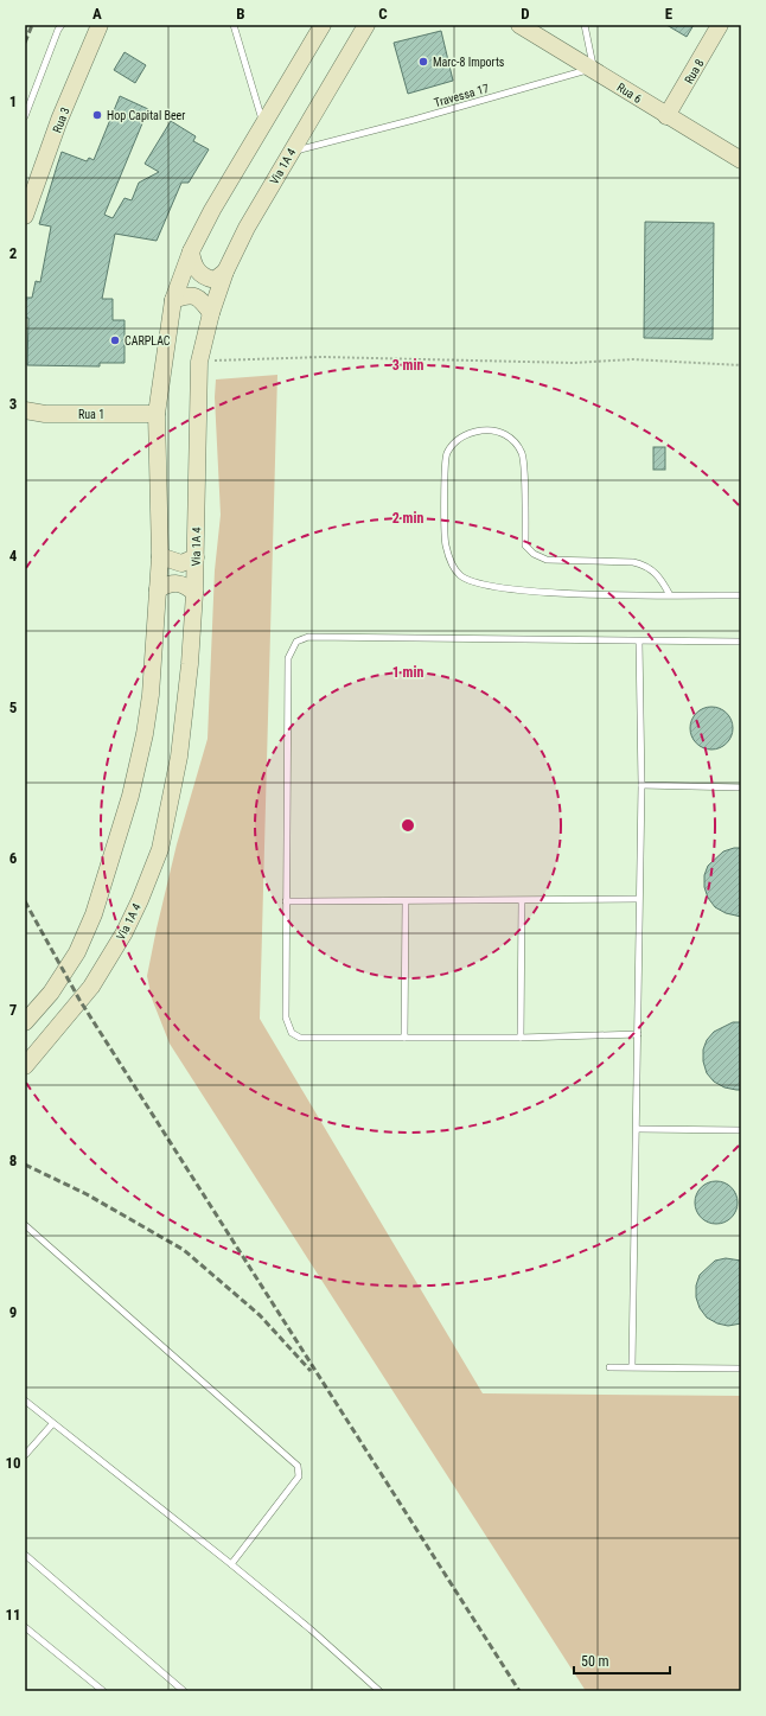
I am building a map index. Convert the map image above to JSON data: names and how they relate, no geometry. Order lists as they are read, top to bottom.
{
  "streets": {
    "main road": [
      "Rua 8",
      "Rua 6",
      "Rua 3",
      "Via 1A 4",
      "Rua 1"
    ],
    "lane": ["Travessa 17"]
  },
  "crossings": [
    ["Rua 8", "Rua 6"],
    ["Rua 6", "Travessa 17"],
    ["Travessa 17", "Via 1A 4"]
  ],
  "places": ["Marc-8 Imports", "Hop Capital Beer", "CARPLAC"],
  "scale_bar": "50 m",
  "grid": {
    "columns": [
      "A",
      "B",
      "C",
      "D",
      "E"
    ],
    "rows": [
      "1",
      "2",
      "3",
      "4",
      "5",
      "6",
      "7",
      "8",
      "9",
      "10",
      "11"
    ]
  },
  "rings": ["3 min", "2 min", "1 min"]
}
